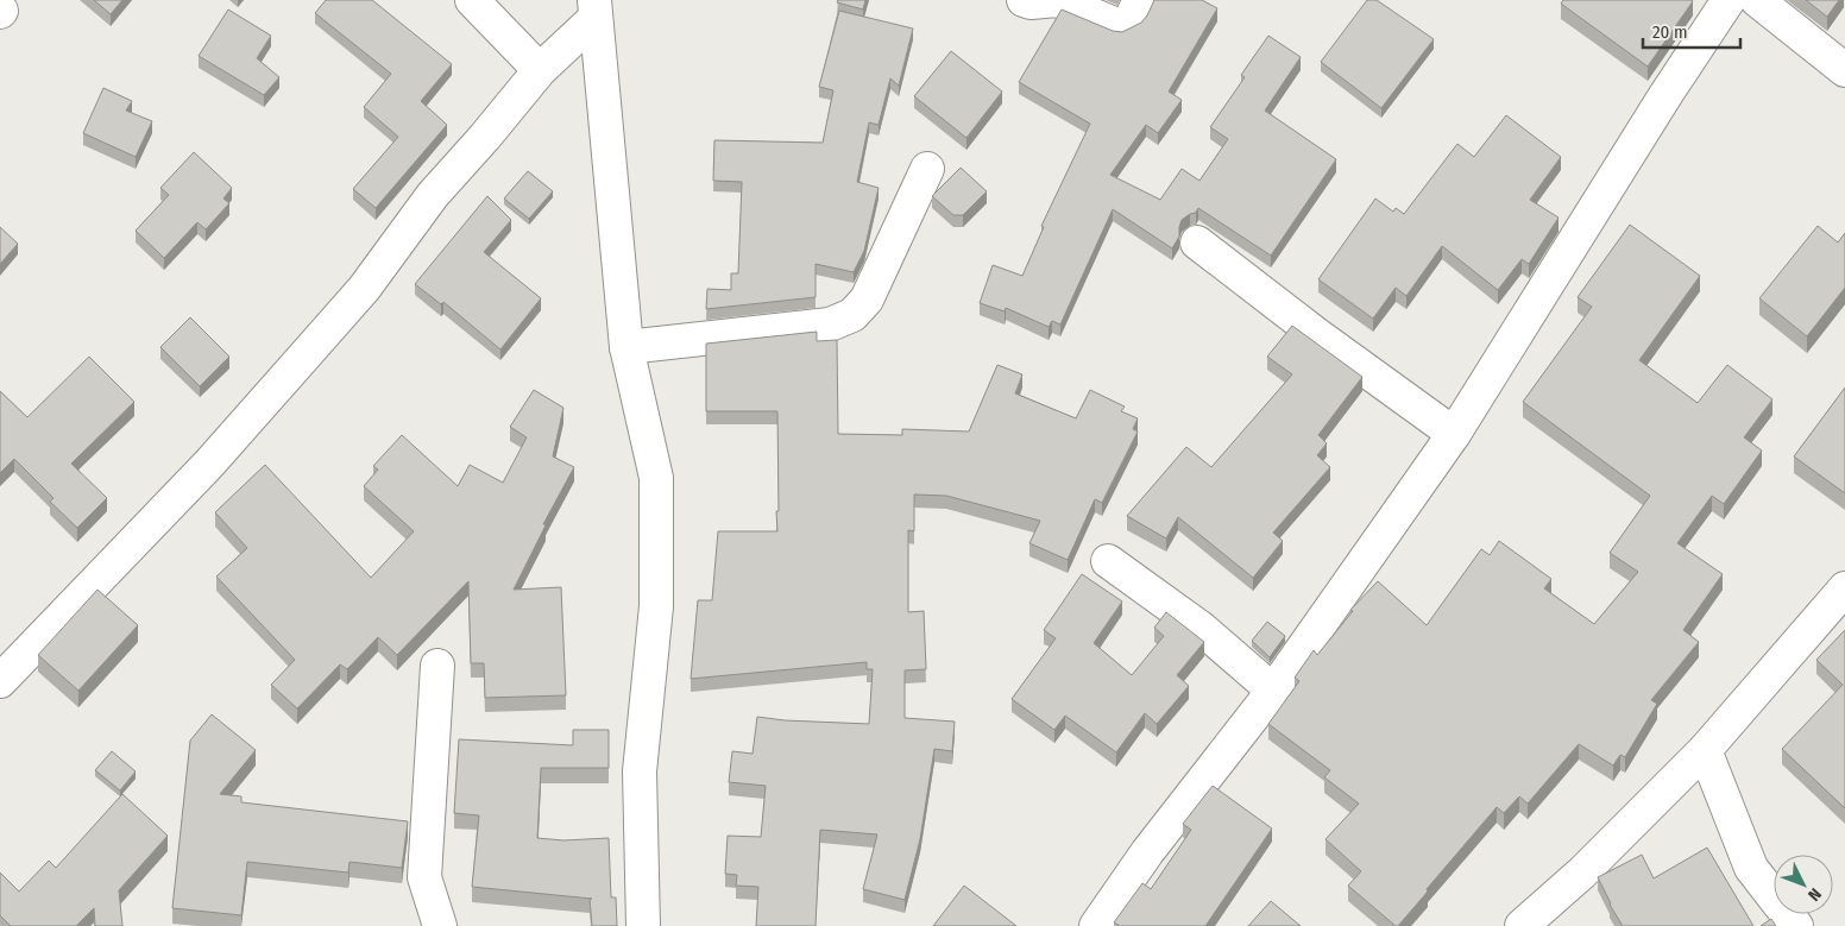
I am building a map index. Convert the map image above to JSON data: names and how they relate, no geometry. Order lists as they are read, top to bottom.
{
  "scale_bar": "20 m",
  "north": "bottom right"
}
